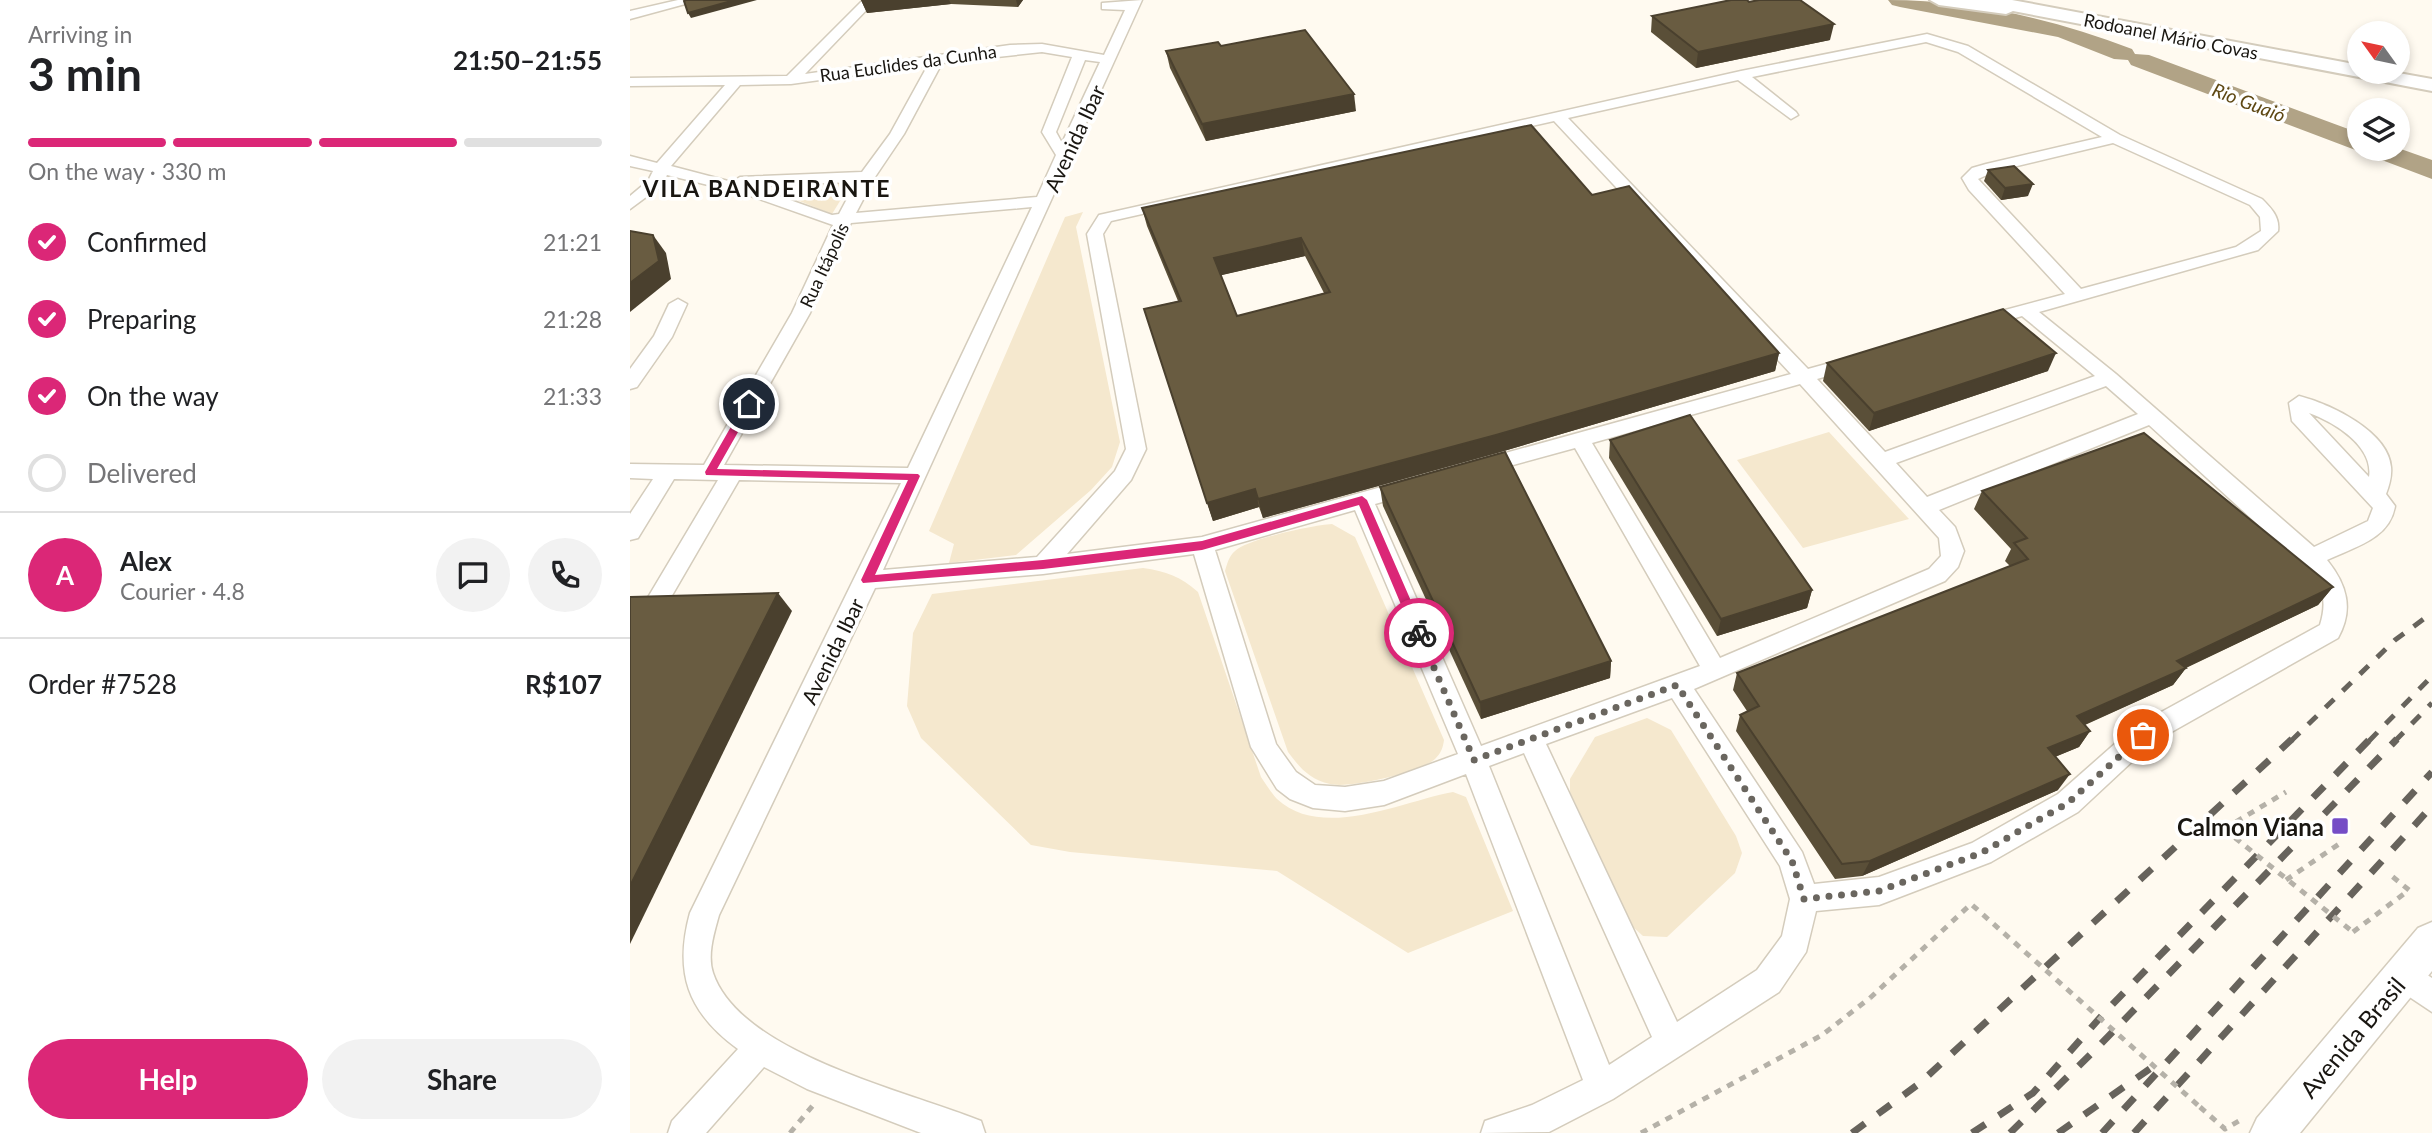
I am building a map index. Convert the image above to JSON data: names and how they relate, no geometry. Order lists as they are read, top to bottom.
{
  "streets": {
    "highway": ["Rodoanel Mário Covas"],
    "main road": ["Avenida Brasil"],
    "street": ["Rua Euclides da Cunha", "Avenida Ibar", "Rua Itápolis"]
  },
  "crossings": [
    ["Rua Euclides da Cunha", "Avenida Ibar"],
    ["Rua Euclides da Cunha", "Rua Itápolis"]
  ],
  "districts": ["VILA BANDEIRANTE"],
  "water": ["Rio Guaió"],
  "places": {
    "transit": ["Calmon Viana"]
  },
  "north": "top left",
  "page": {
    "heading": ["3 min", "Arriving in", "21:50–21:55"],
    "panel": [
      "Alex",
      "Courier · 4.8",
      "Order #7528",
      "R$107"
    ],
    "bar": "On the way · 330 m",
    "list": [
      ["Confirmed", "21:21"],
      ["Preparing", "21:28"],
      ["On the way", "21:33"],
      "Delivered"
    ],
    "round": "A",
    "buttons": ["Help", "Share"]
  }
}
